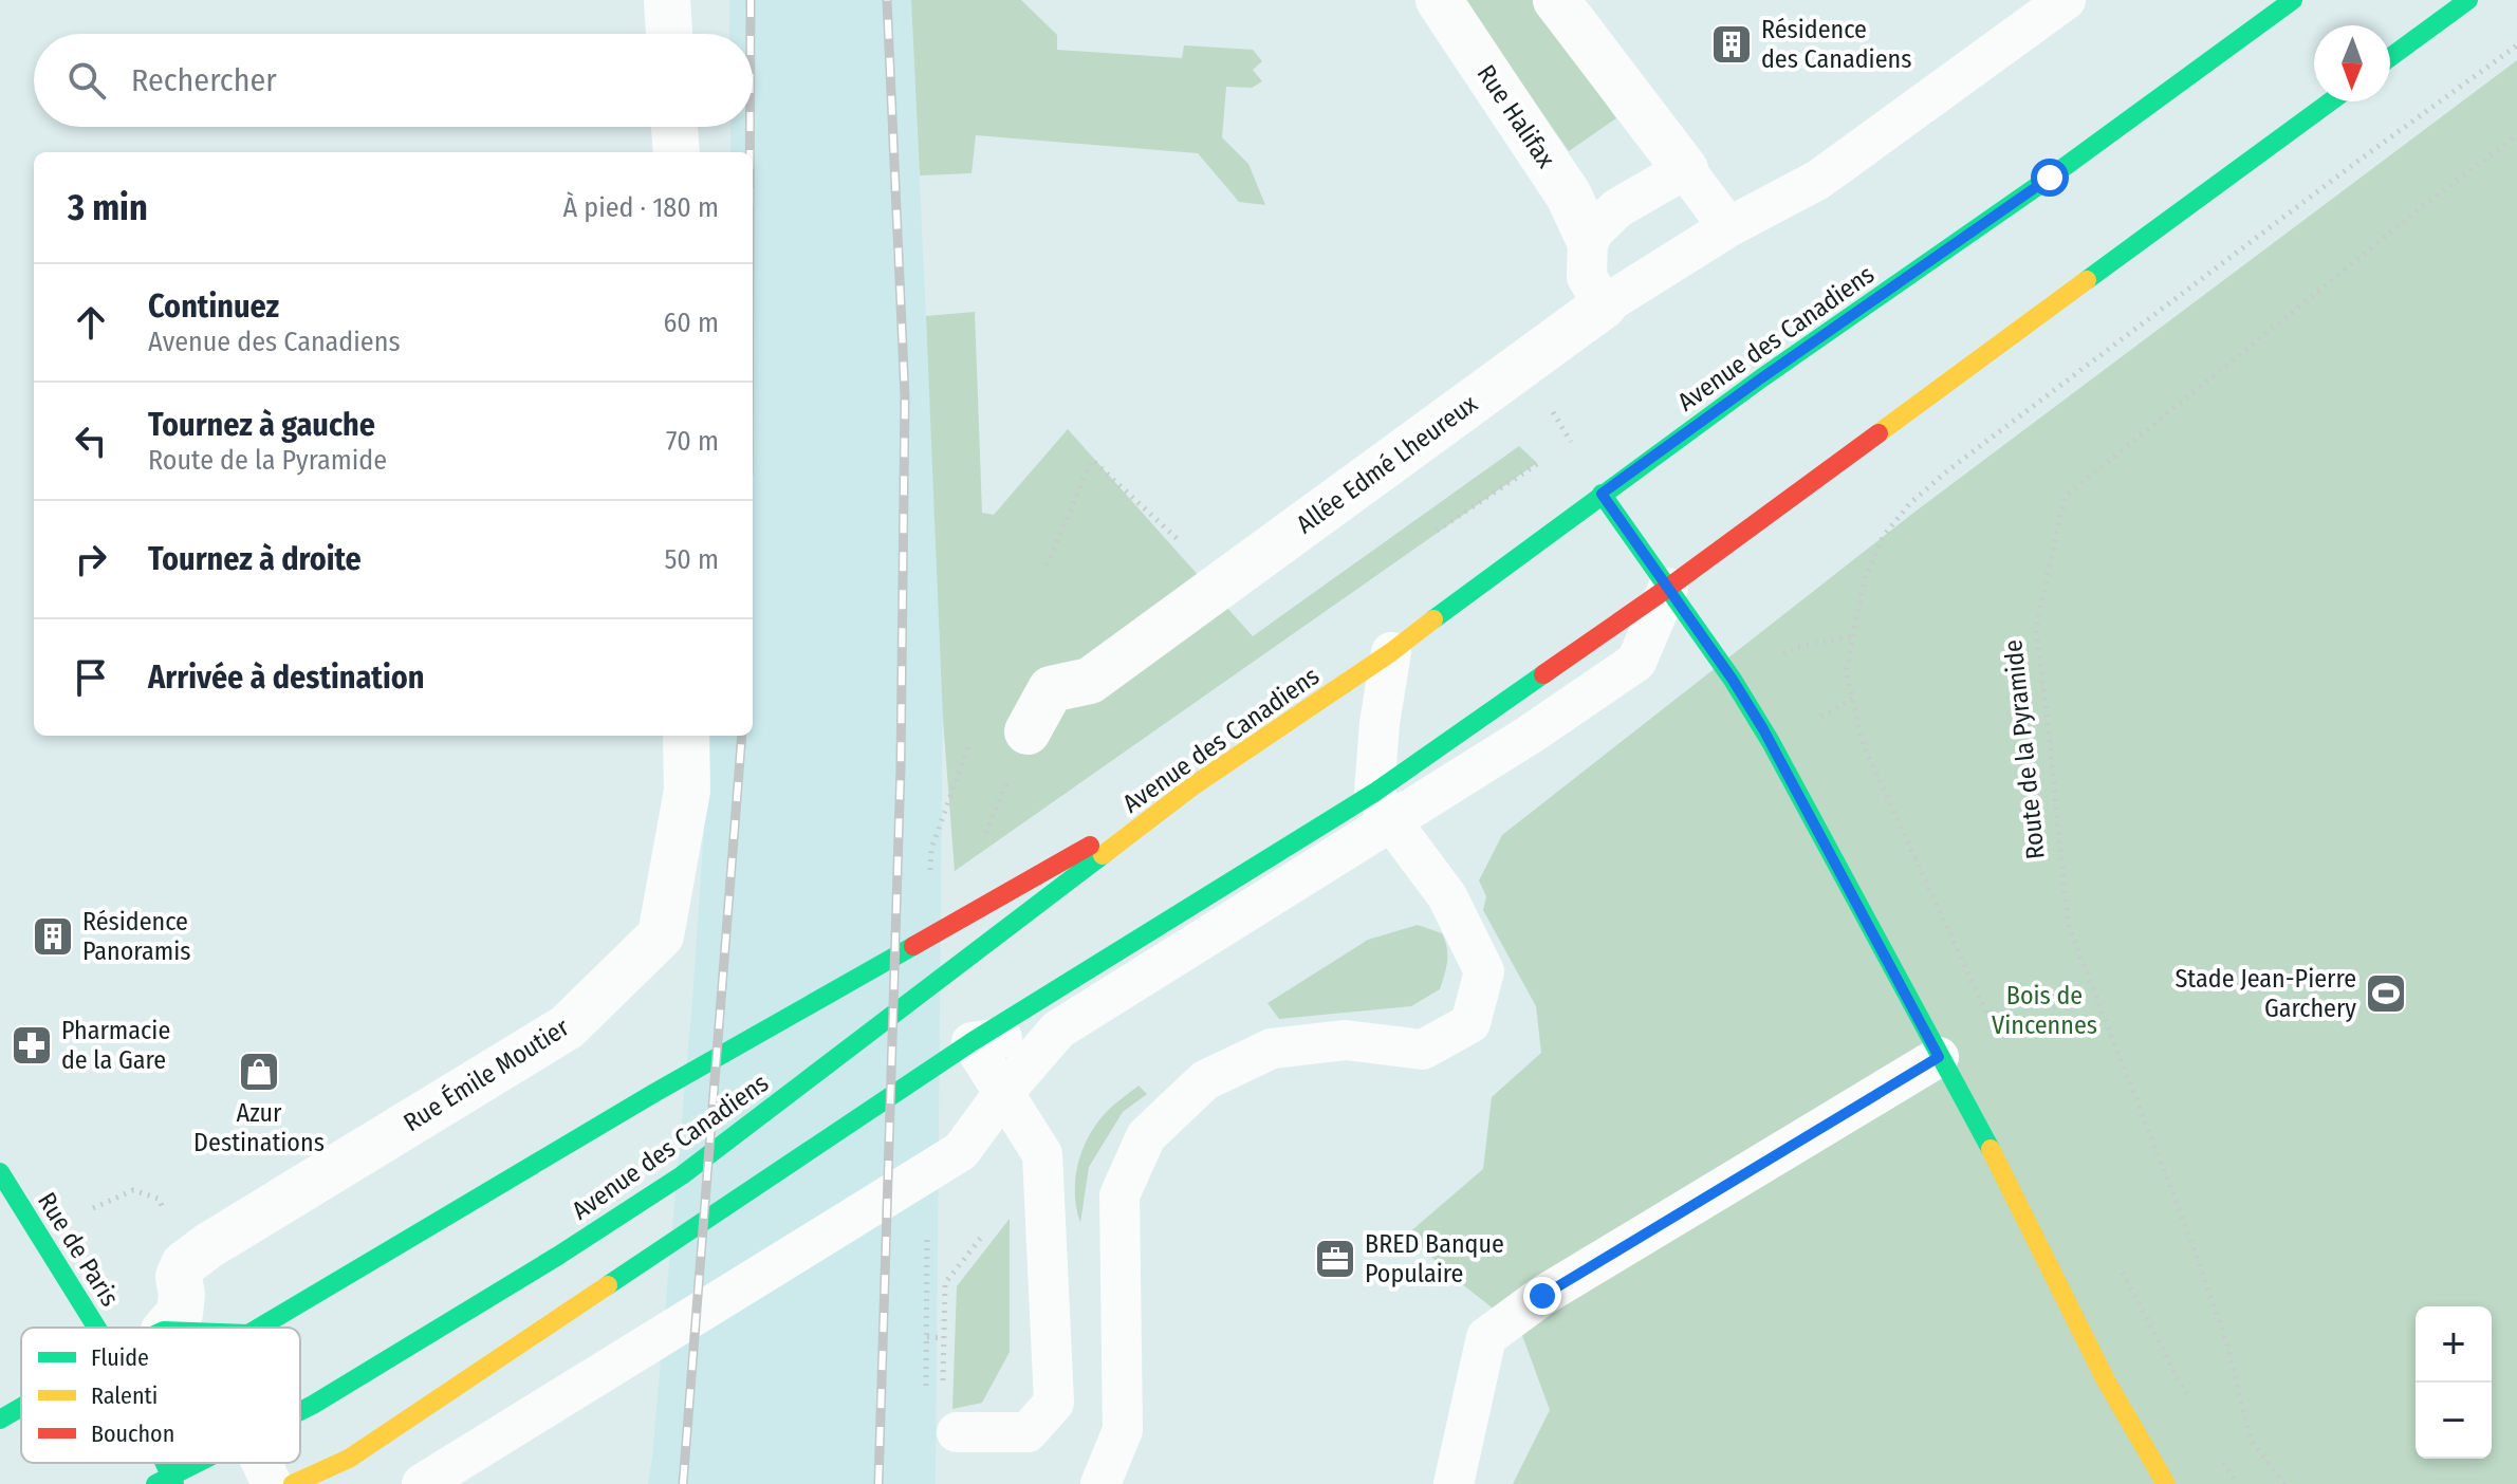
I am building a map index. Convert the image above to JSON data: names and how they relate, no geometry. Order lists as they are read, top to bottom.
{
  "streets": {
    "main road": ["Avenue des Canadiens", "Rue de Paris"],
    "street": ["Rue Halifax", "Allée Edmé Lheureux", "Rue Émile Moutier"],
    "path": ["Route de la Pyramide"]
  },
  "parks": ["Bois de Vincennes"],
  "places": {
    "building": ["Résidence des Canadiens", "Résidence Panoramis"],
    "sports": ["Stade Jean-Pierre Garchery"],
    "pharmacy": ["Pharmacie de la Gare"],
    "shop": ["Azur Destinations"],
    "office": ["BRED Banque Populaire"]
  },
  "legend": ["Fluide", "Ralenti", "Bouchon"],
  "north": "bottom",
  "page": {
    "search": "Rechercher",
    "heading": ["3 min", "À pied · 180 m"],
    "list": [
      ["Continuez", "Avenue des Canadiens", "60 m"],
      ["Tournez à gauche", "Route de la Pyramide", "70 m"],
      ["Tournez à droite", "50 m"],
      "Arrivée à destination"
    ],
    "map_buttons": ["+", "−"]
  }
}
